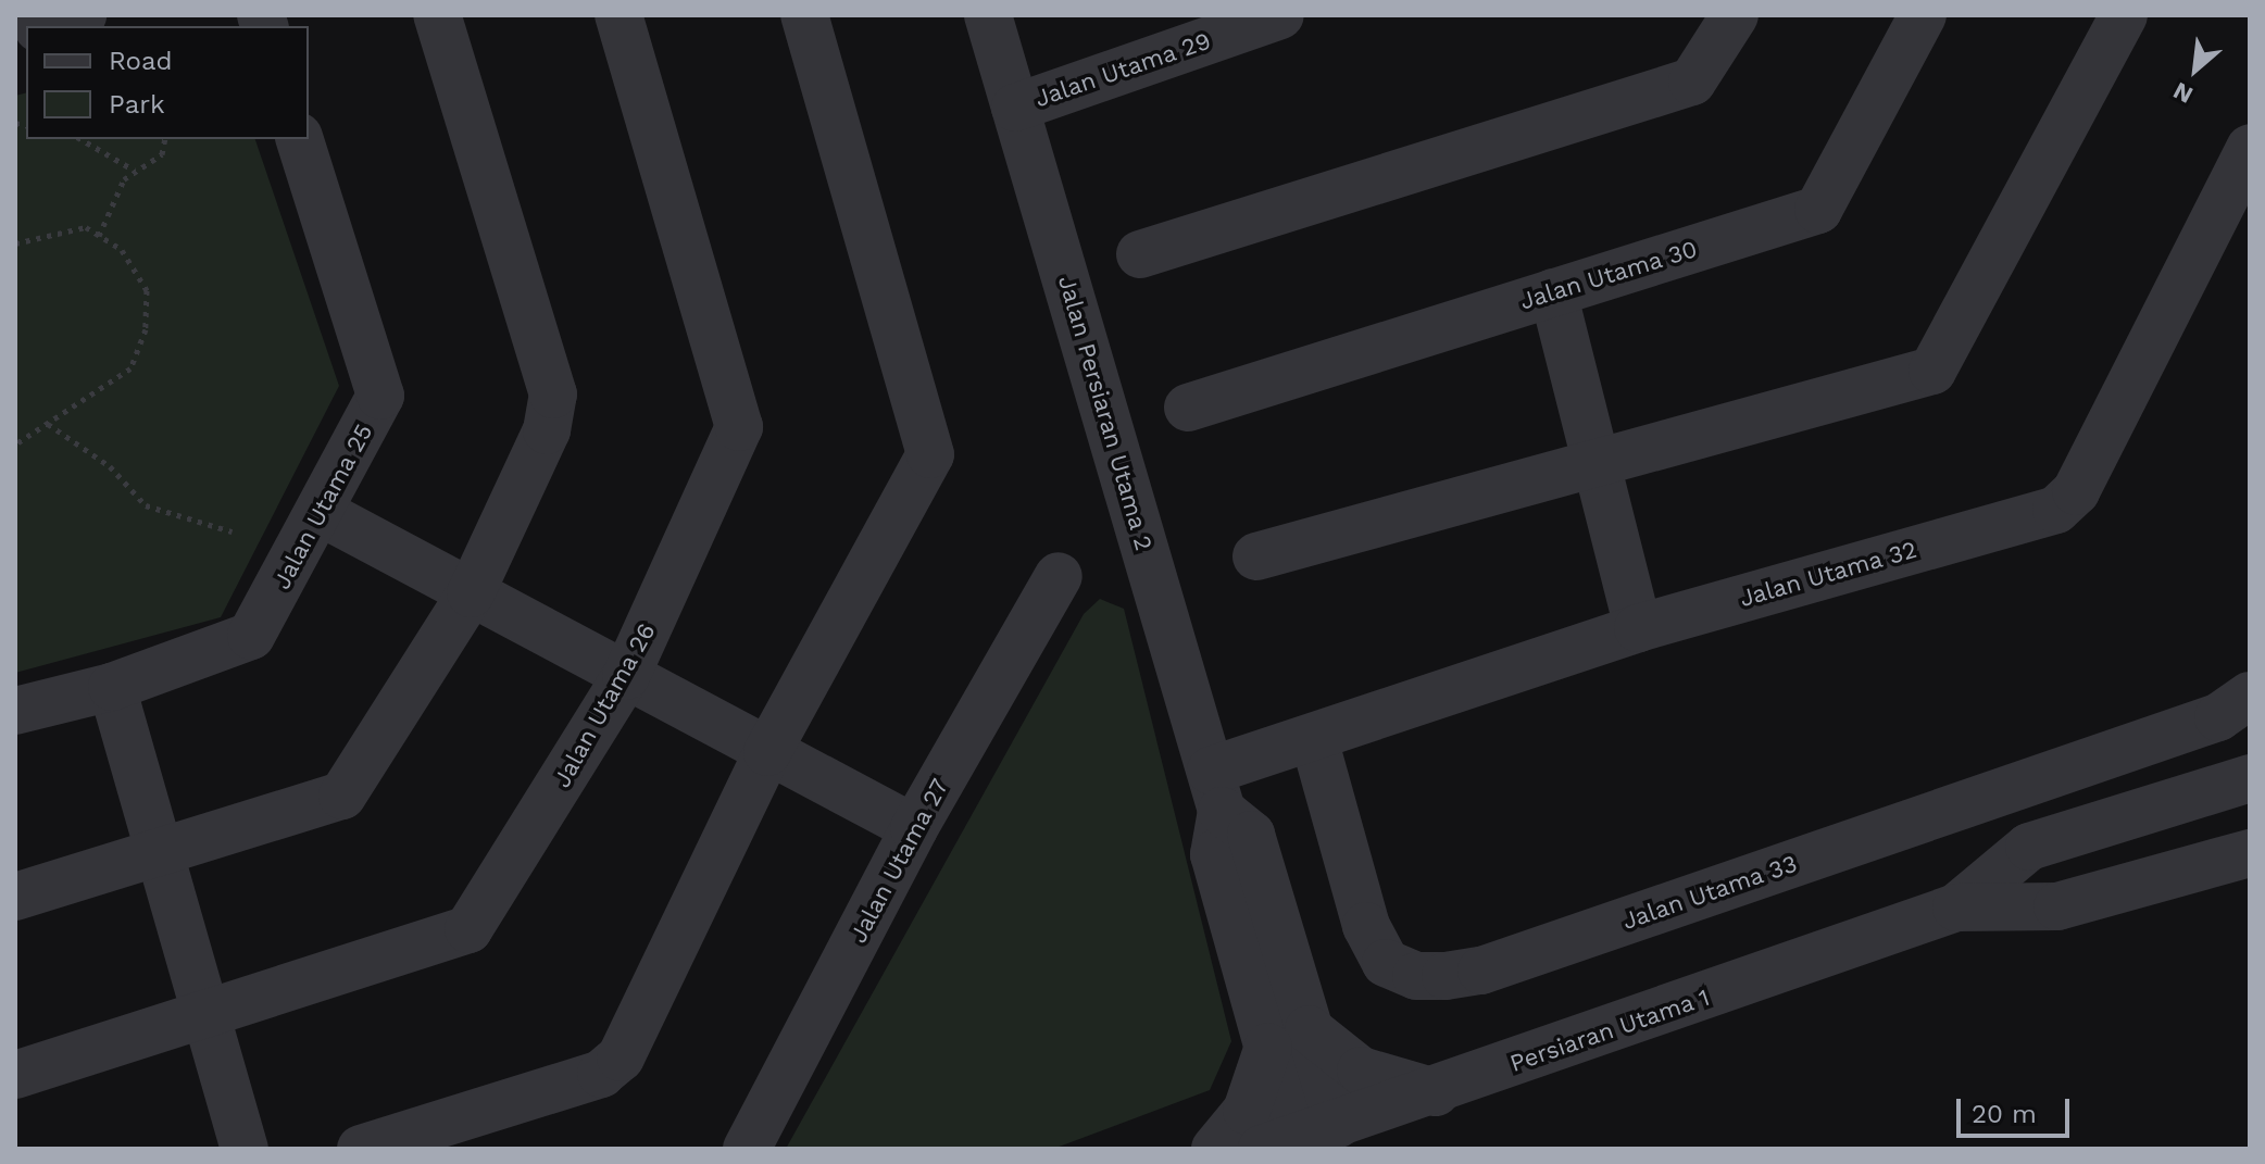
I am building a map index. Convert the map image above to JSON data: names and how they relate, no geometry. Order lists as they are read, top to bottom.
{
  "streets": {
    "street": [
      "Jalan Utama 29",
      "Jalan Utama 30",
      "Jalan Persiaran Utama 2",
      "Jalan Utama 25",
      "Jalan Utama 32",
      "Jalan Utama 26",
      "Jalan Utama 27",
      "Jalan Utama 33",
      "Persiaran Utama 1"
    ]
  },
  "crossings": [
    ["Jalan Utama 29", "Jalan Persiaran Utama 2"],
    ["Jalan Persiaran Utama 2", "Jalan Utama 32"],
    ["Jalan Utama 32", "Jalan Utama 33"]
  ],
  "legend": ["Road", "Park"],
  "scale_bar": "20 m",
  "north": "bottom left"
}
